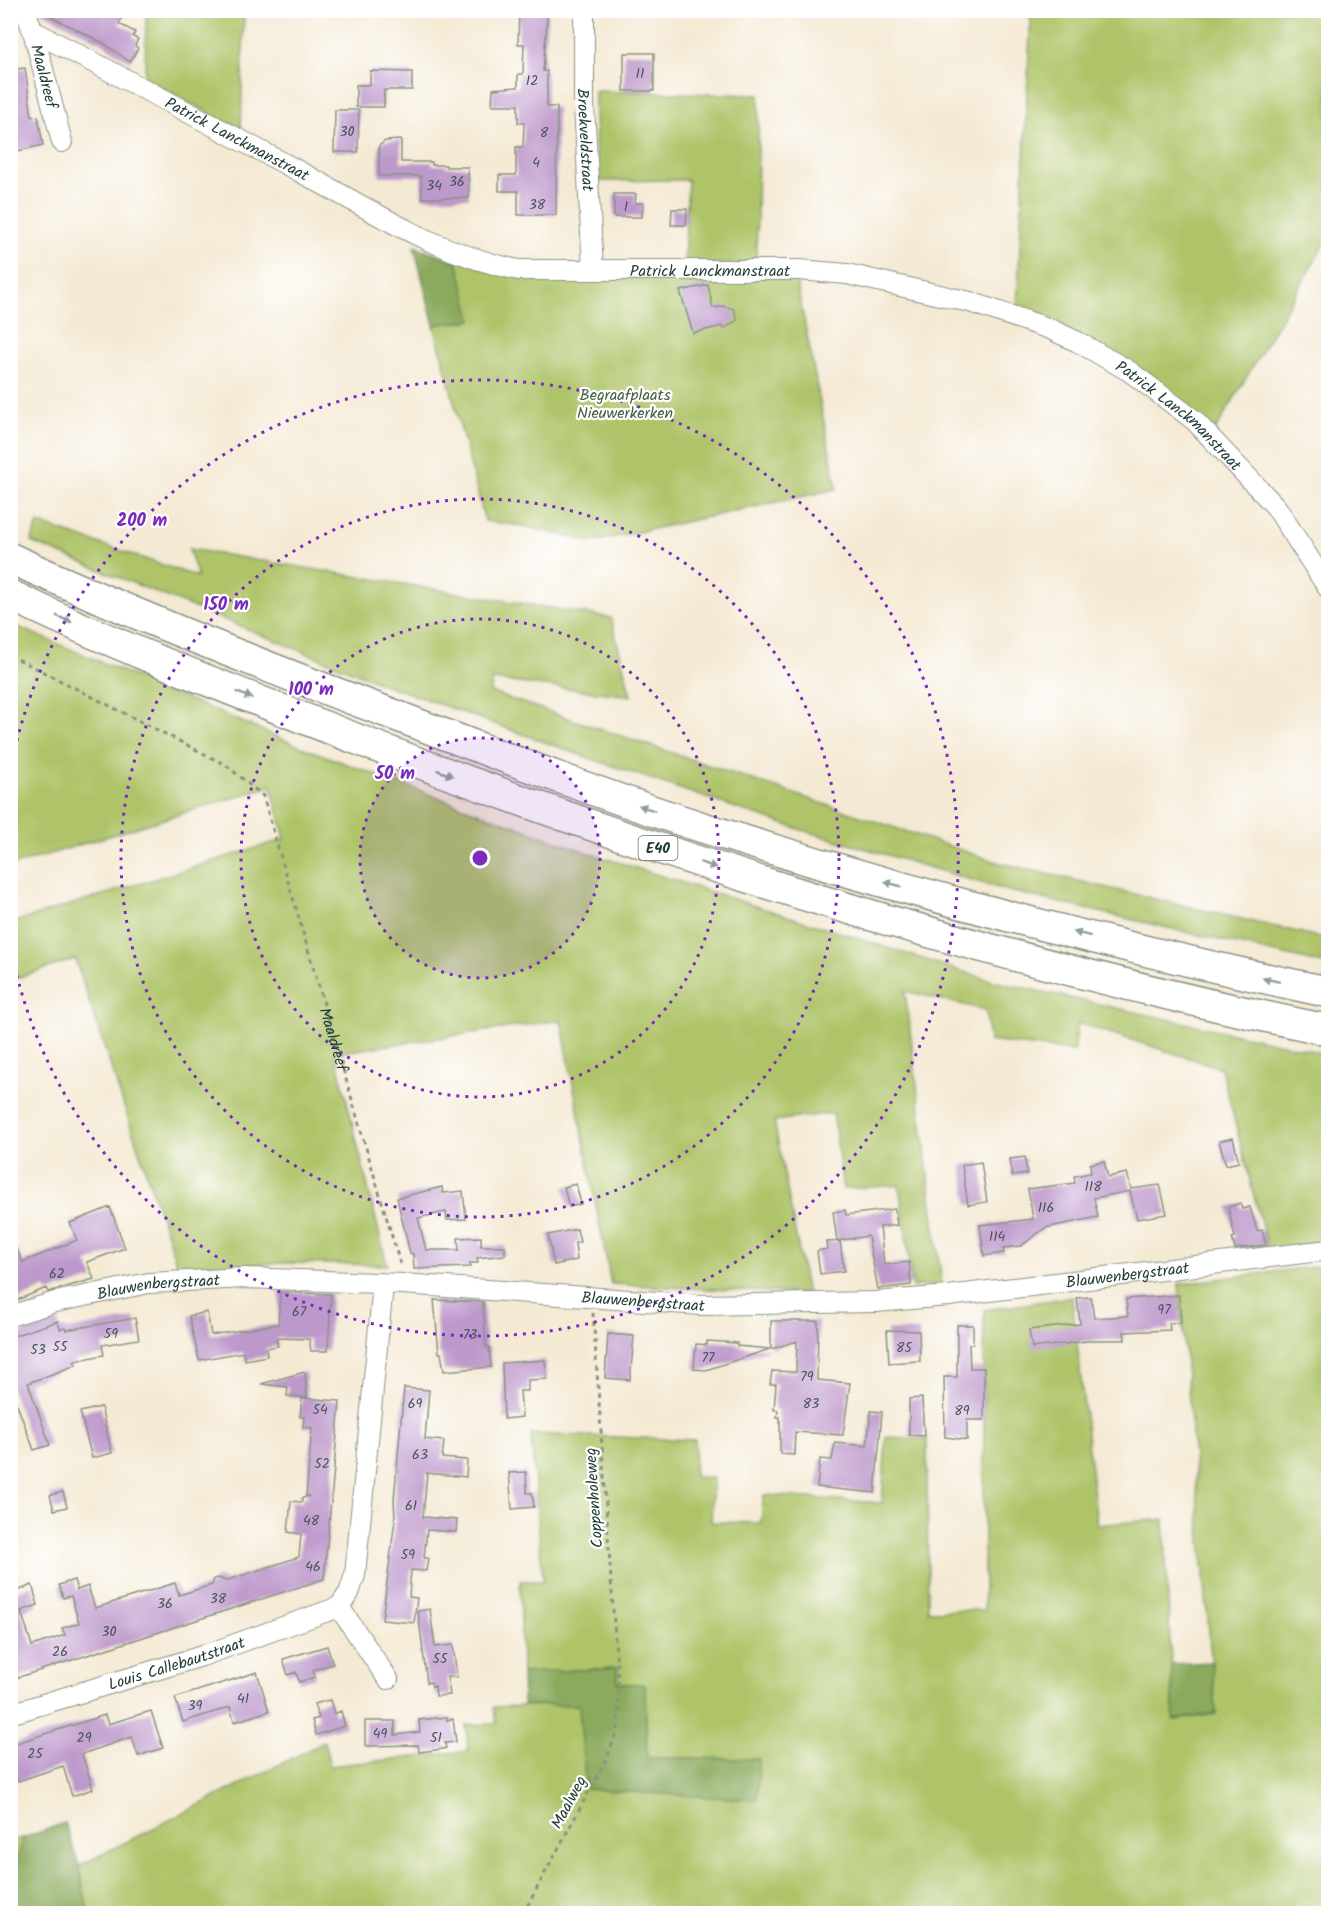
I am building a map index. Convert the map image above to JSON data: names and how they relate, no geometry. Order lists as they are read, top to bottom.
{
  "streets": {
    "highway": ["E40"],
    "street": [
      "Maaldreef",
      "Patrick Lanckmanstraat",
      "Broekveldstraat",
      "Blauwenbergstraat",
      "Louis Callebautstraat"
    ],
    "path": ["Coppenholeweg", "Maalweg"]
  },
  "crossings": [
    ["Maaldreef", "Patrick Lanckmanstraat"],
    ["Maaldreef", "Blauwenbergstraat"],
    ["Patrick Lanckmanstraat", "Broekveldstraat"],
    ["Blauwenbergstraat", "Coppenholeweg"],
    ["Coppenholeweg", "Maalweg"]
  ],
  "parks": ["Begraafplaats Nieuwerkerken"],
  "house_numbers": [
    "11",
    "12",
    "30",
    "8",
    "4",
    "36",
    "34",
    "38",
    "1",
    "118",
    "116",
    "114",
    "62",
    "97",
    "67",
    "59",
    "73",
    "55",
    "85",
    "53",
    "77",
    "79",
    "69",
    "83",
    "54",
    "89",
    "63",
    "52",
    "61",
    "48",
    "59",
    "46",
    "38",
    "36",
    "30",
    "26",
    "55",
    "41",
    "39",
    "49",
    "29",
    "51",
    "25"
  ],
  "rings": [
    "200 m",
    "150 m",
    "100 m",
    "50 m"
  ]
}
